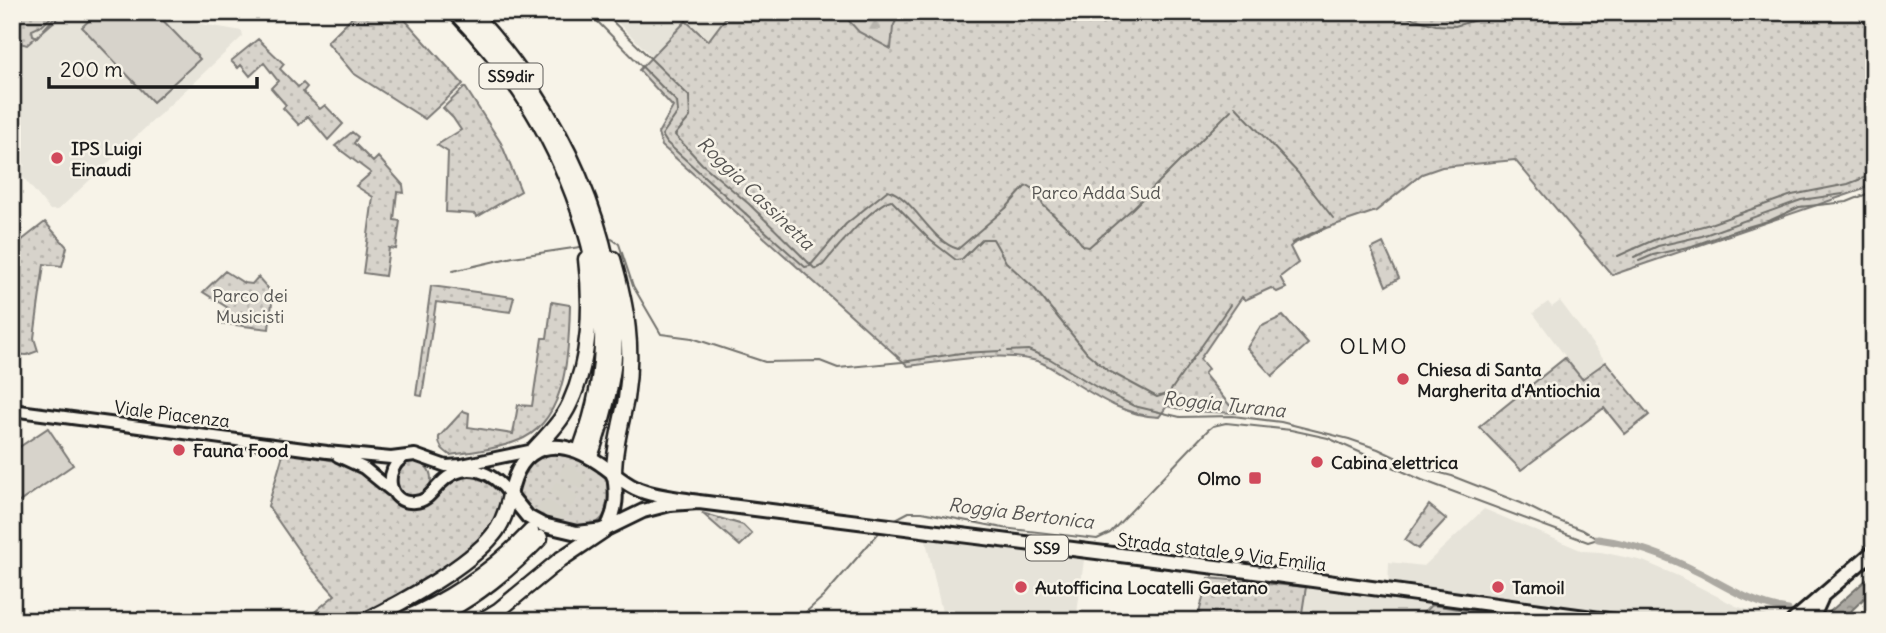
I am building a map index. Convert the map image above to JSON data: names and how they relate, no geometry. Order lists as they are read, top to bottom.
{
  "streets": {
    "highway": ["SS9dir"],
    "main road": ["SS9", "Strada statale 9 Via Emilia"],
    "street": ["Viale Piacenza"]
  },
  "districts": ["OLMO"],
  "water": ["Roggia Cassinetta", "Roggia Turana", "Roggia Bertonica"],
  "parks": ["Parco Adda Sud", "Parco dei Musicisti"],
  "places": {
    "other": [
      "IPS Luigi Einaudi",
      "Chiesa di Santa Margherita d'Antiochia",
      "Fauna Food",
      "Cabina elettrica",
      "Autofficina Locatelli Gaetano",
      "Tamoil"
    ],
    "transit": ["Olmo"]
  },
  "scale_bar": "200 m"
}
